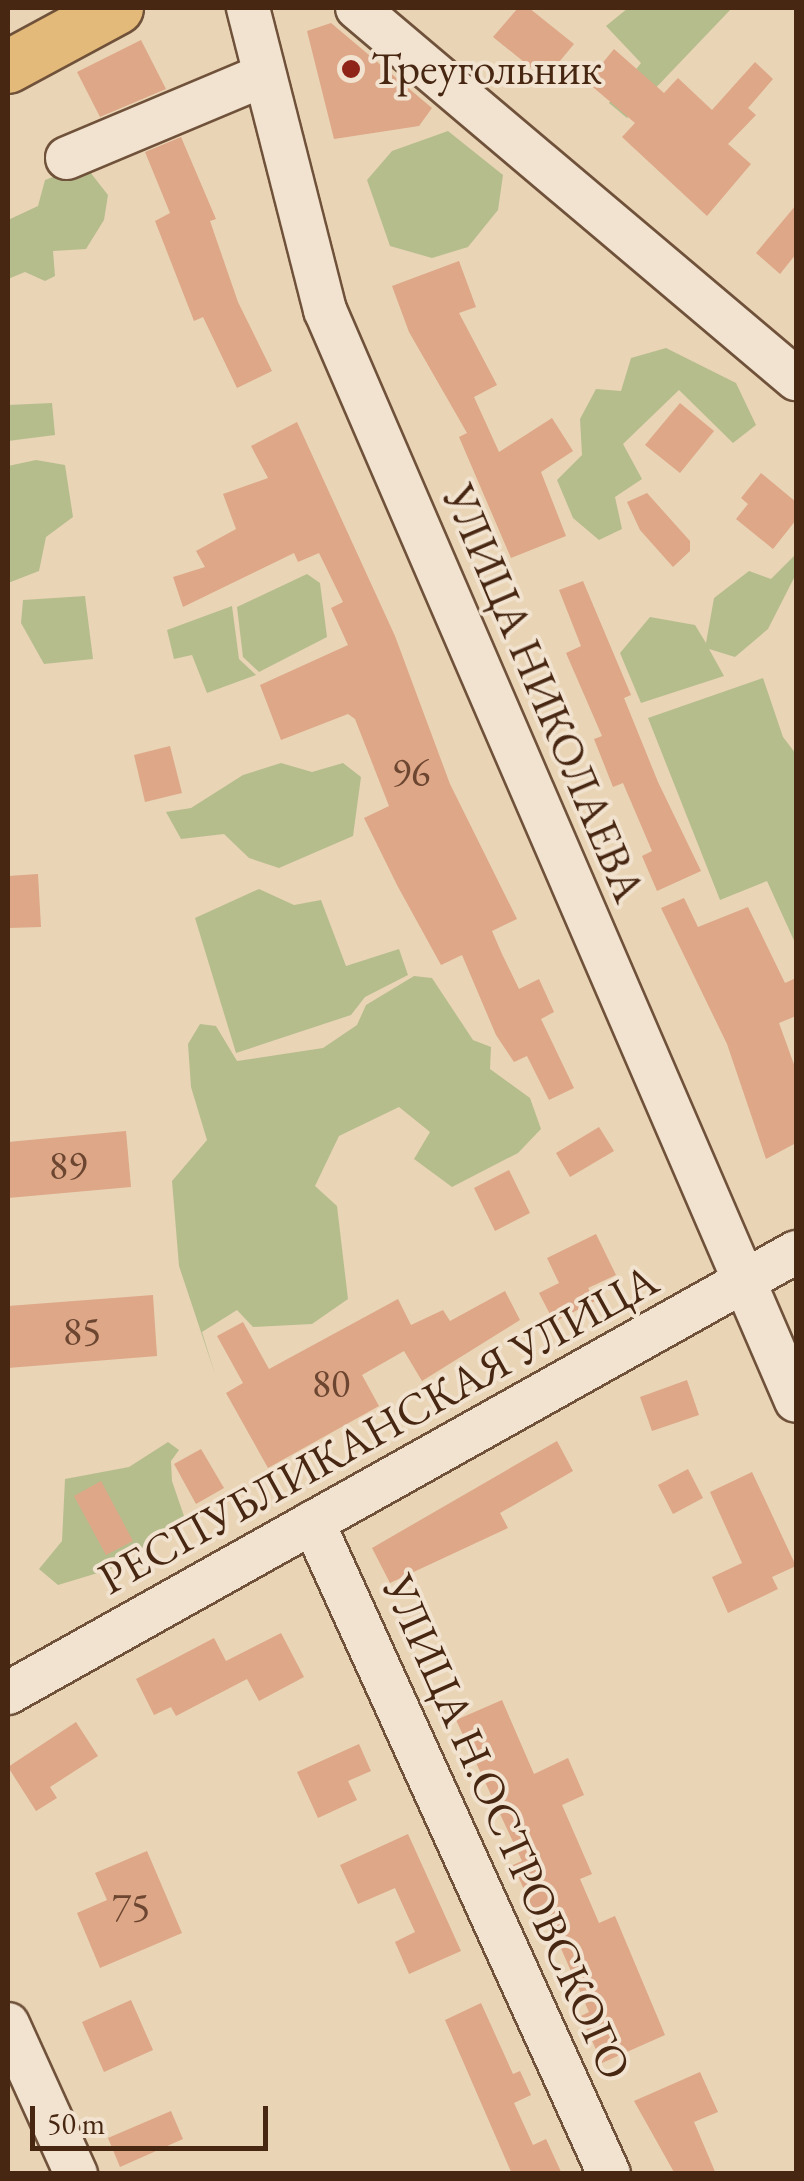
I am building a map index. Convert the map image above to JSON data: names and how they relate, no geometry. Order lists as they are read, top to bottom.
{
  "streets": {
    "street": ["УЛИЦА НИКОЛАЕВА", "РЕСПУБЛИКАНСКАЯ УЛИЦА", "УЛИЦА Н.ОСТРОВСКОГО"]
  },
  "crossings": [
    ["УЛИЦА НИКОЛАЕВА", "РЕСПУБЛИКАНСКАЯ УЛИЦА"],
    ["РЕСПУБЛИКАНСКАЯ УЛИЦА", "УЛИЦА Н.ОСТРОВСКОГО"]
  ],
  "places": ["Треугольник"],
  "house_numbers": [
    "96",
    "89",
    "85",
    "80",
    "75"
  ],
  "scale_bar": "50 m"
}
